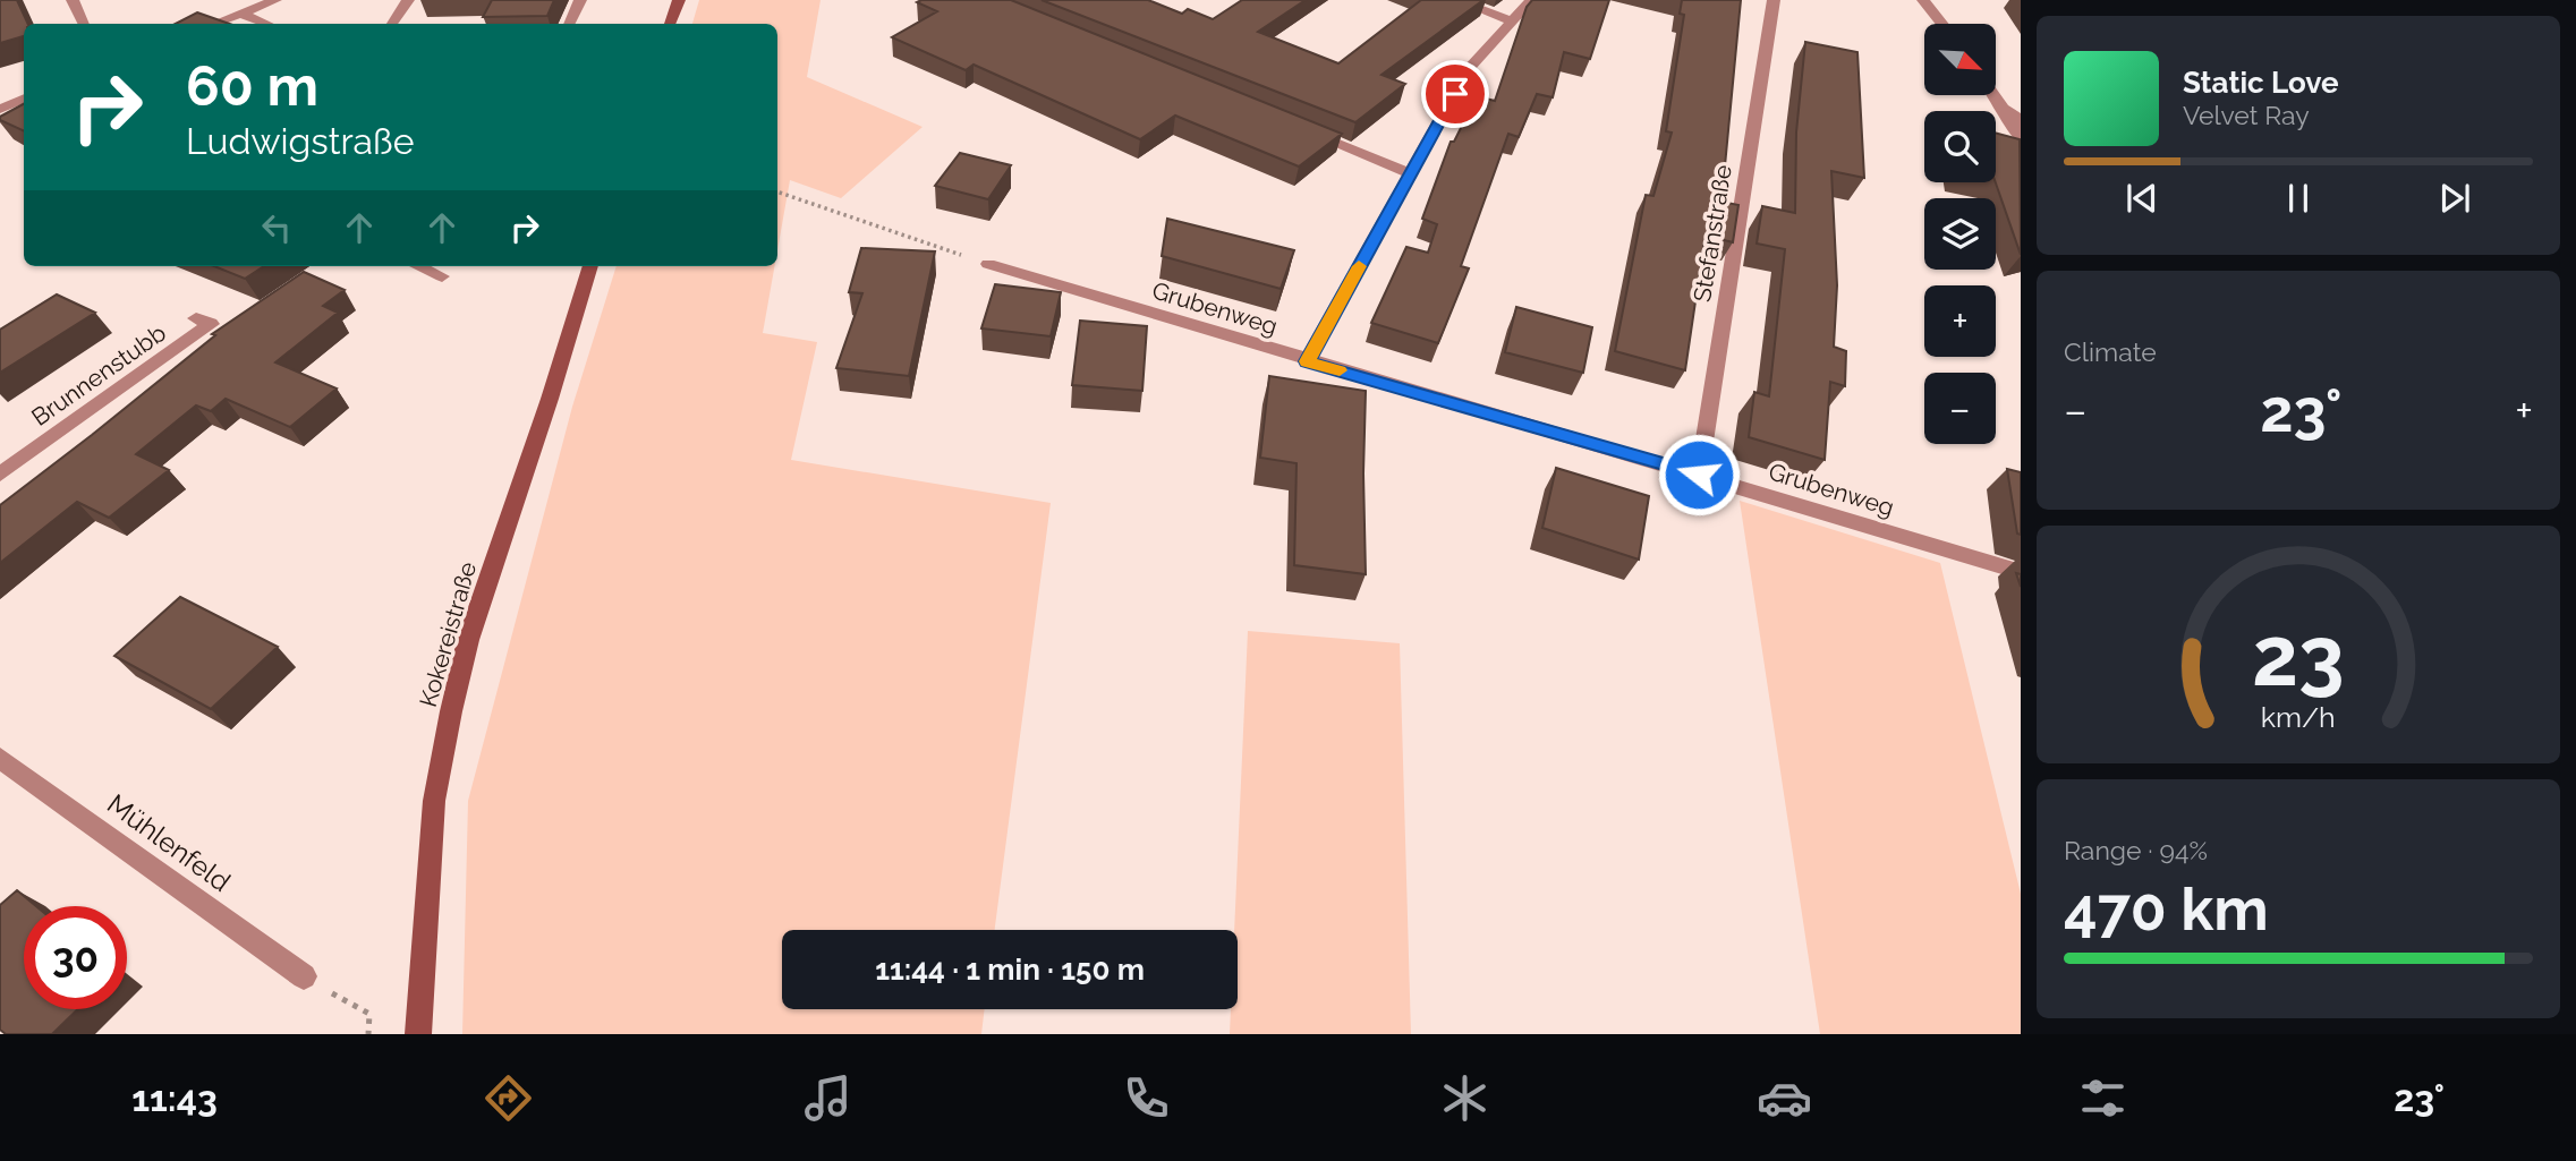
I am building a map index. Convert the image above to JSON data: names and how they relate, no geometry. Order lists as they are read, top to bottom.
{
  "streets": {
    "main road": ["Kokereistraße"],
    "street": [
      "Stefanstraße",
      "Grubenweg",
      "Brunnenstubb",
      "Mühlenfeld"
    ]
  },
  "crossings": [
    ["Stefanstraße", "Grubenweg"]
  ],
  "north": "bottom right",
  "page": {
    "map_buttons": ["+", "−"],
    "turn": ["60 m", "Ludwigstraße"],
    "song": ["Static Love", "Velvet Ray"],
    "tile": [
      "Climate",
      ["Range · 94%", "470 km"]
    ],
    "heat": ["−", "23°", "+"],
    "limit": "30",
    "trip": "11:44 · 1 min · 150 m",
    "tabs": ["11:43", "23°"],
    "gauge": ["23", "km/h"]
  }
}
